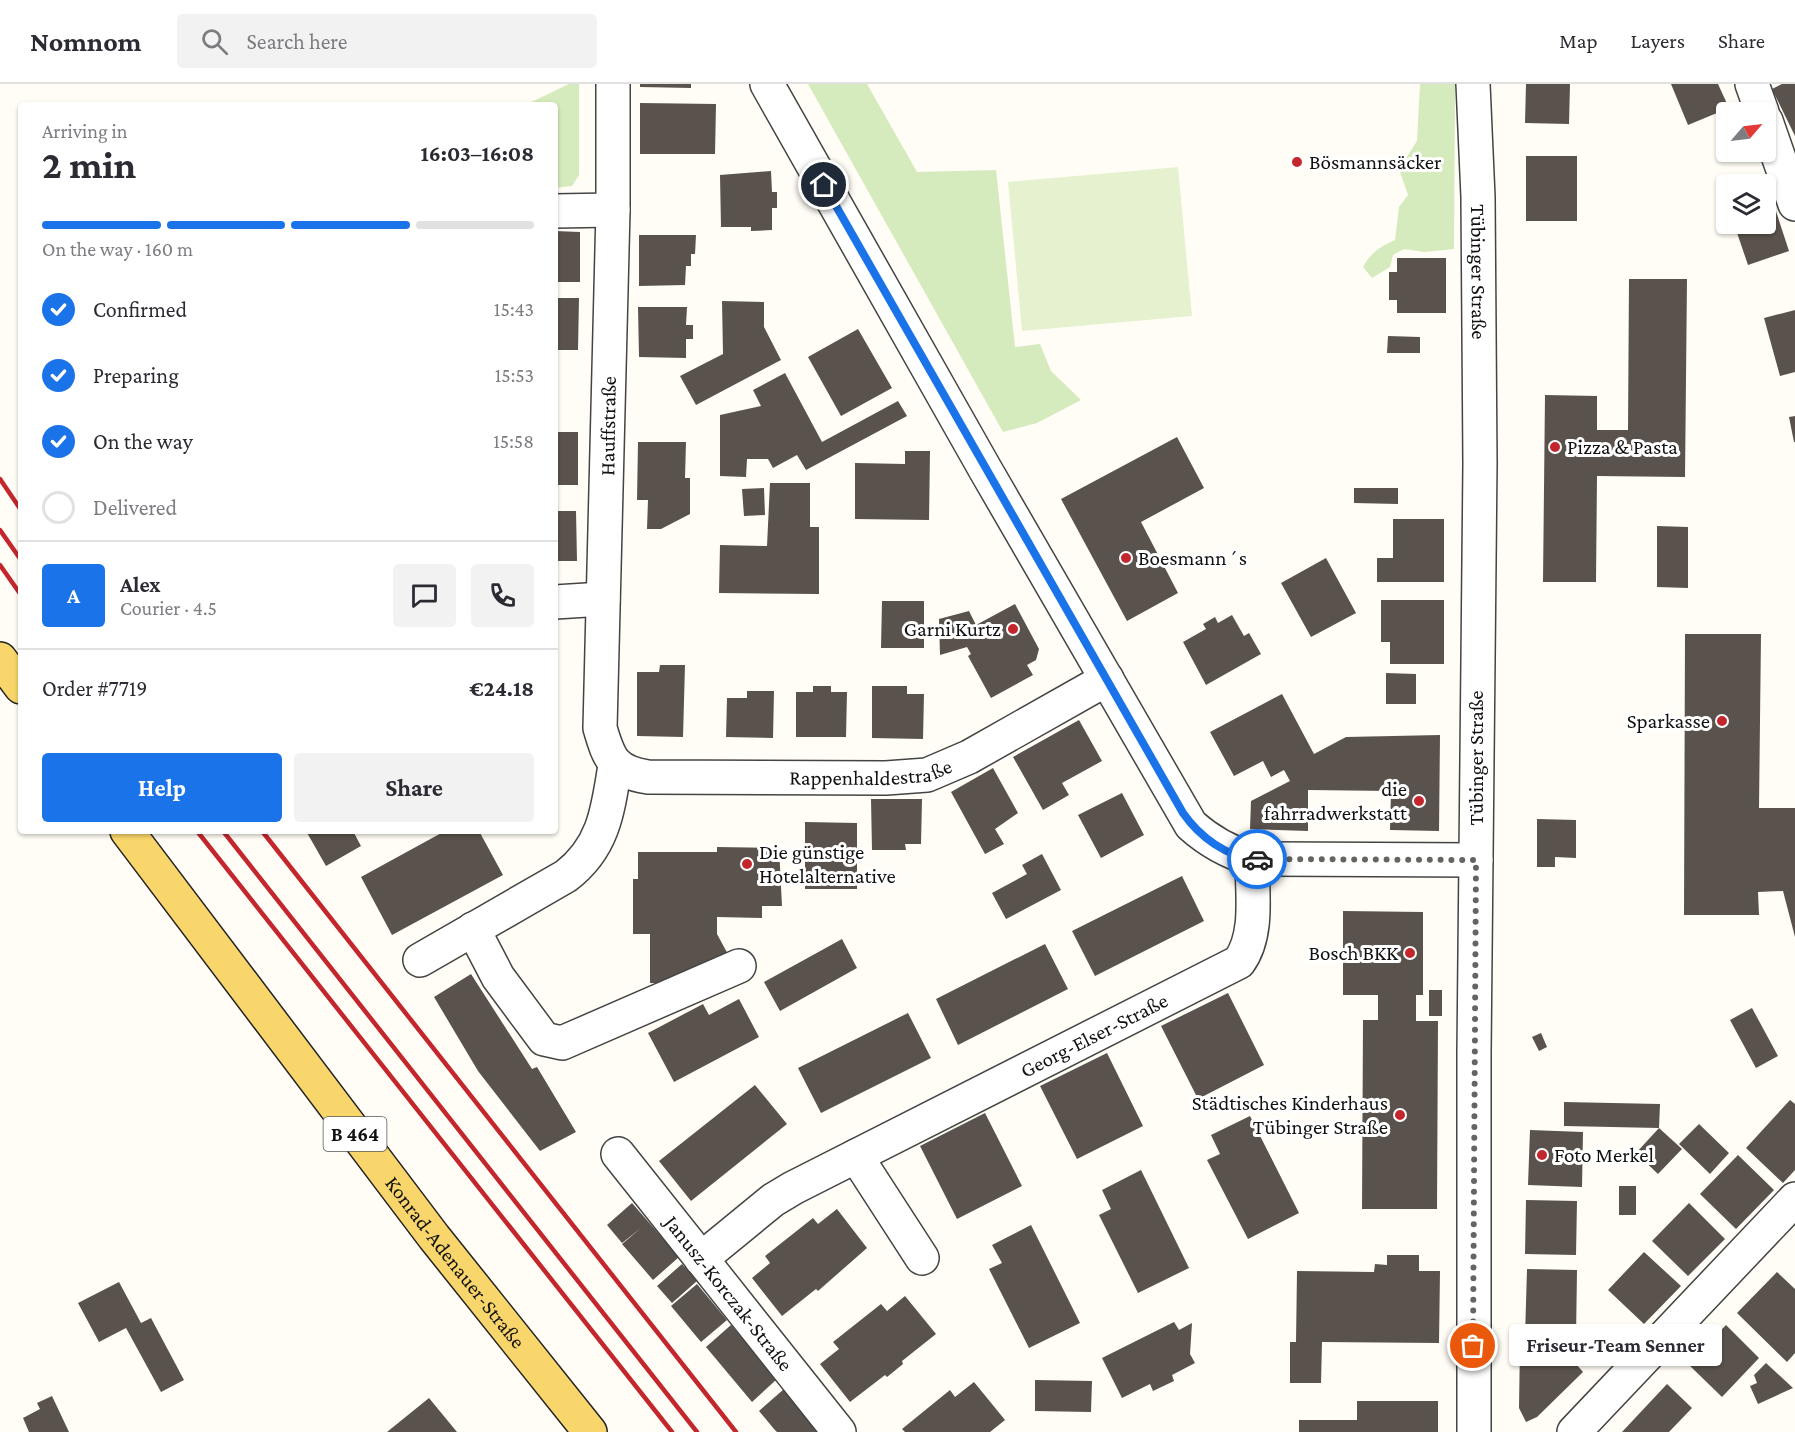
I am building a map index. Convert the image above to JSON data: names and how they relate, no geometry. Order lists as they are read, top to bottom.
{
  "streets": {
    "main road": ["B 464", "Konrad-Adenauer-Straße"],
    "street": [
      "Tübinger Straße",
      "Hauffstraße",
      "Rappenhaldestraße",
      "Georg-Elser-Straße",
      "Janusz-Korczak-Straße"
    ]
  },
  "crossings": [
    ["Hauffstraße", "Rappenhaldestraße"],
    ["Georg-Elser-Straße", "Janusz-Korczak-Straße"]
  ],
  "places": [
    "Bösmannsäcker",
    "Pizza & Pasta",
    "Boesmann´s",
    "Garni Kurtz",
    "Sparkasse",
    "die fahrradwerkstatt",
    "Die günstige Hotelalternative",
    "Bosch BKK",
    "Städtisches Kinderhaus Tübinger Straße",
    "Foto Merkel",
    "Friseur-Team Senner"
  ],
  "north": "top right",
  "page": {
    "header": "Nomnom",
    "search": "Search here",
    "nav": ["Map", "Layers", "Share"],
    "heading": ["2 min", "Arriving in", "16:03–16:08"],
    "panel": [
      "Alex",
      "Courier · 4.5",
      "Order #7719",
      "€24.18"
    ],
    "bar": "On the way · 160 m",
    "list": [
      ["Confirmed", "15:43"],
      ["Preparing", "15:53"],
      ["On the way", "15:58"],
      "Delivered"
    ],
    "round": "A",
    "buttons": ["Help", "Share"],
    "bubble": "Friseur-Team Senner"
  }
}
